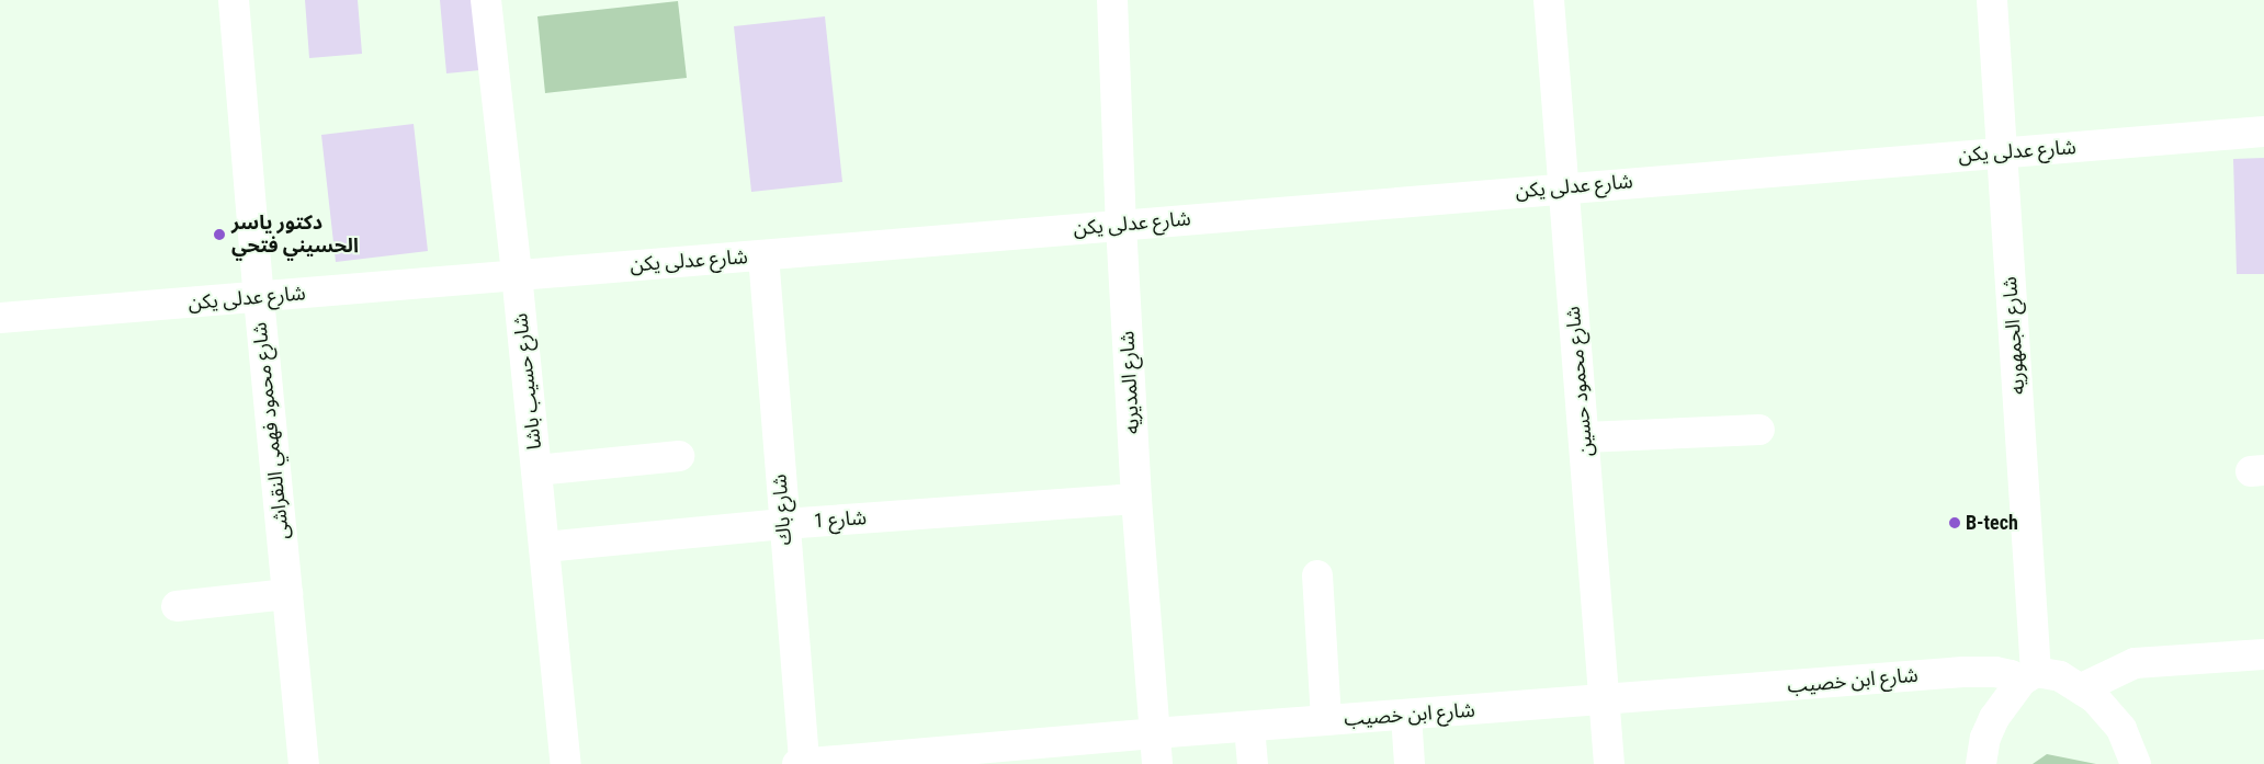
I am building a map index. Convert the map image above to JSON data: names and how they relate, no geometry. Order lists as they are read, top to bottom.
{
  "streets": {
    "street": [
      "شارع عدلى يكن",
      "شارع الجمهوريه",
      "شارع حسيب باشا",
      "شارع محمود حسين",
      "شارع المديريه",
      "شارع محمود فهمي النقراشى",
      "شارع باك",
      "شارع 1",
      "شارع ابن خصيب"
    ]
  },
  "crossings": [
    ["شارع عدلى يكن", "شارع الجمهوريه"],
    ["شارع عدلى يكن", "شارع حسيب باشا"],
    ["شارع عدلى يكن", "شارع محمود حسين"],
    ["شارع عدلى يكن", "شارع المديريه"],
    ["شارع عدلى يكن", "شارع محمود فهمي النقراشى"],
    ["شارع عدلى يكن", "شارع باك"],
    ["شارع الجمهوريه", "شارع ابن خصيب"],
    ["شارع حسيب باشا", "شارع 1"],
    ["شارع محمود حسين", "شارع ابن خصيب"],
    ["شارع المديريه", "شارع 1"],
    ["شارع المديريه", "شارع ابن خصيب"],
    ["شارع باك", "شارع 1"],
    ["شارع باك", "شارع ابن خصيب"]
  ],
  "places": ["دكتور ياسر الحسيني فتحي", "B-tech"]
}
